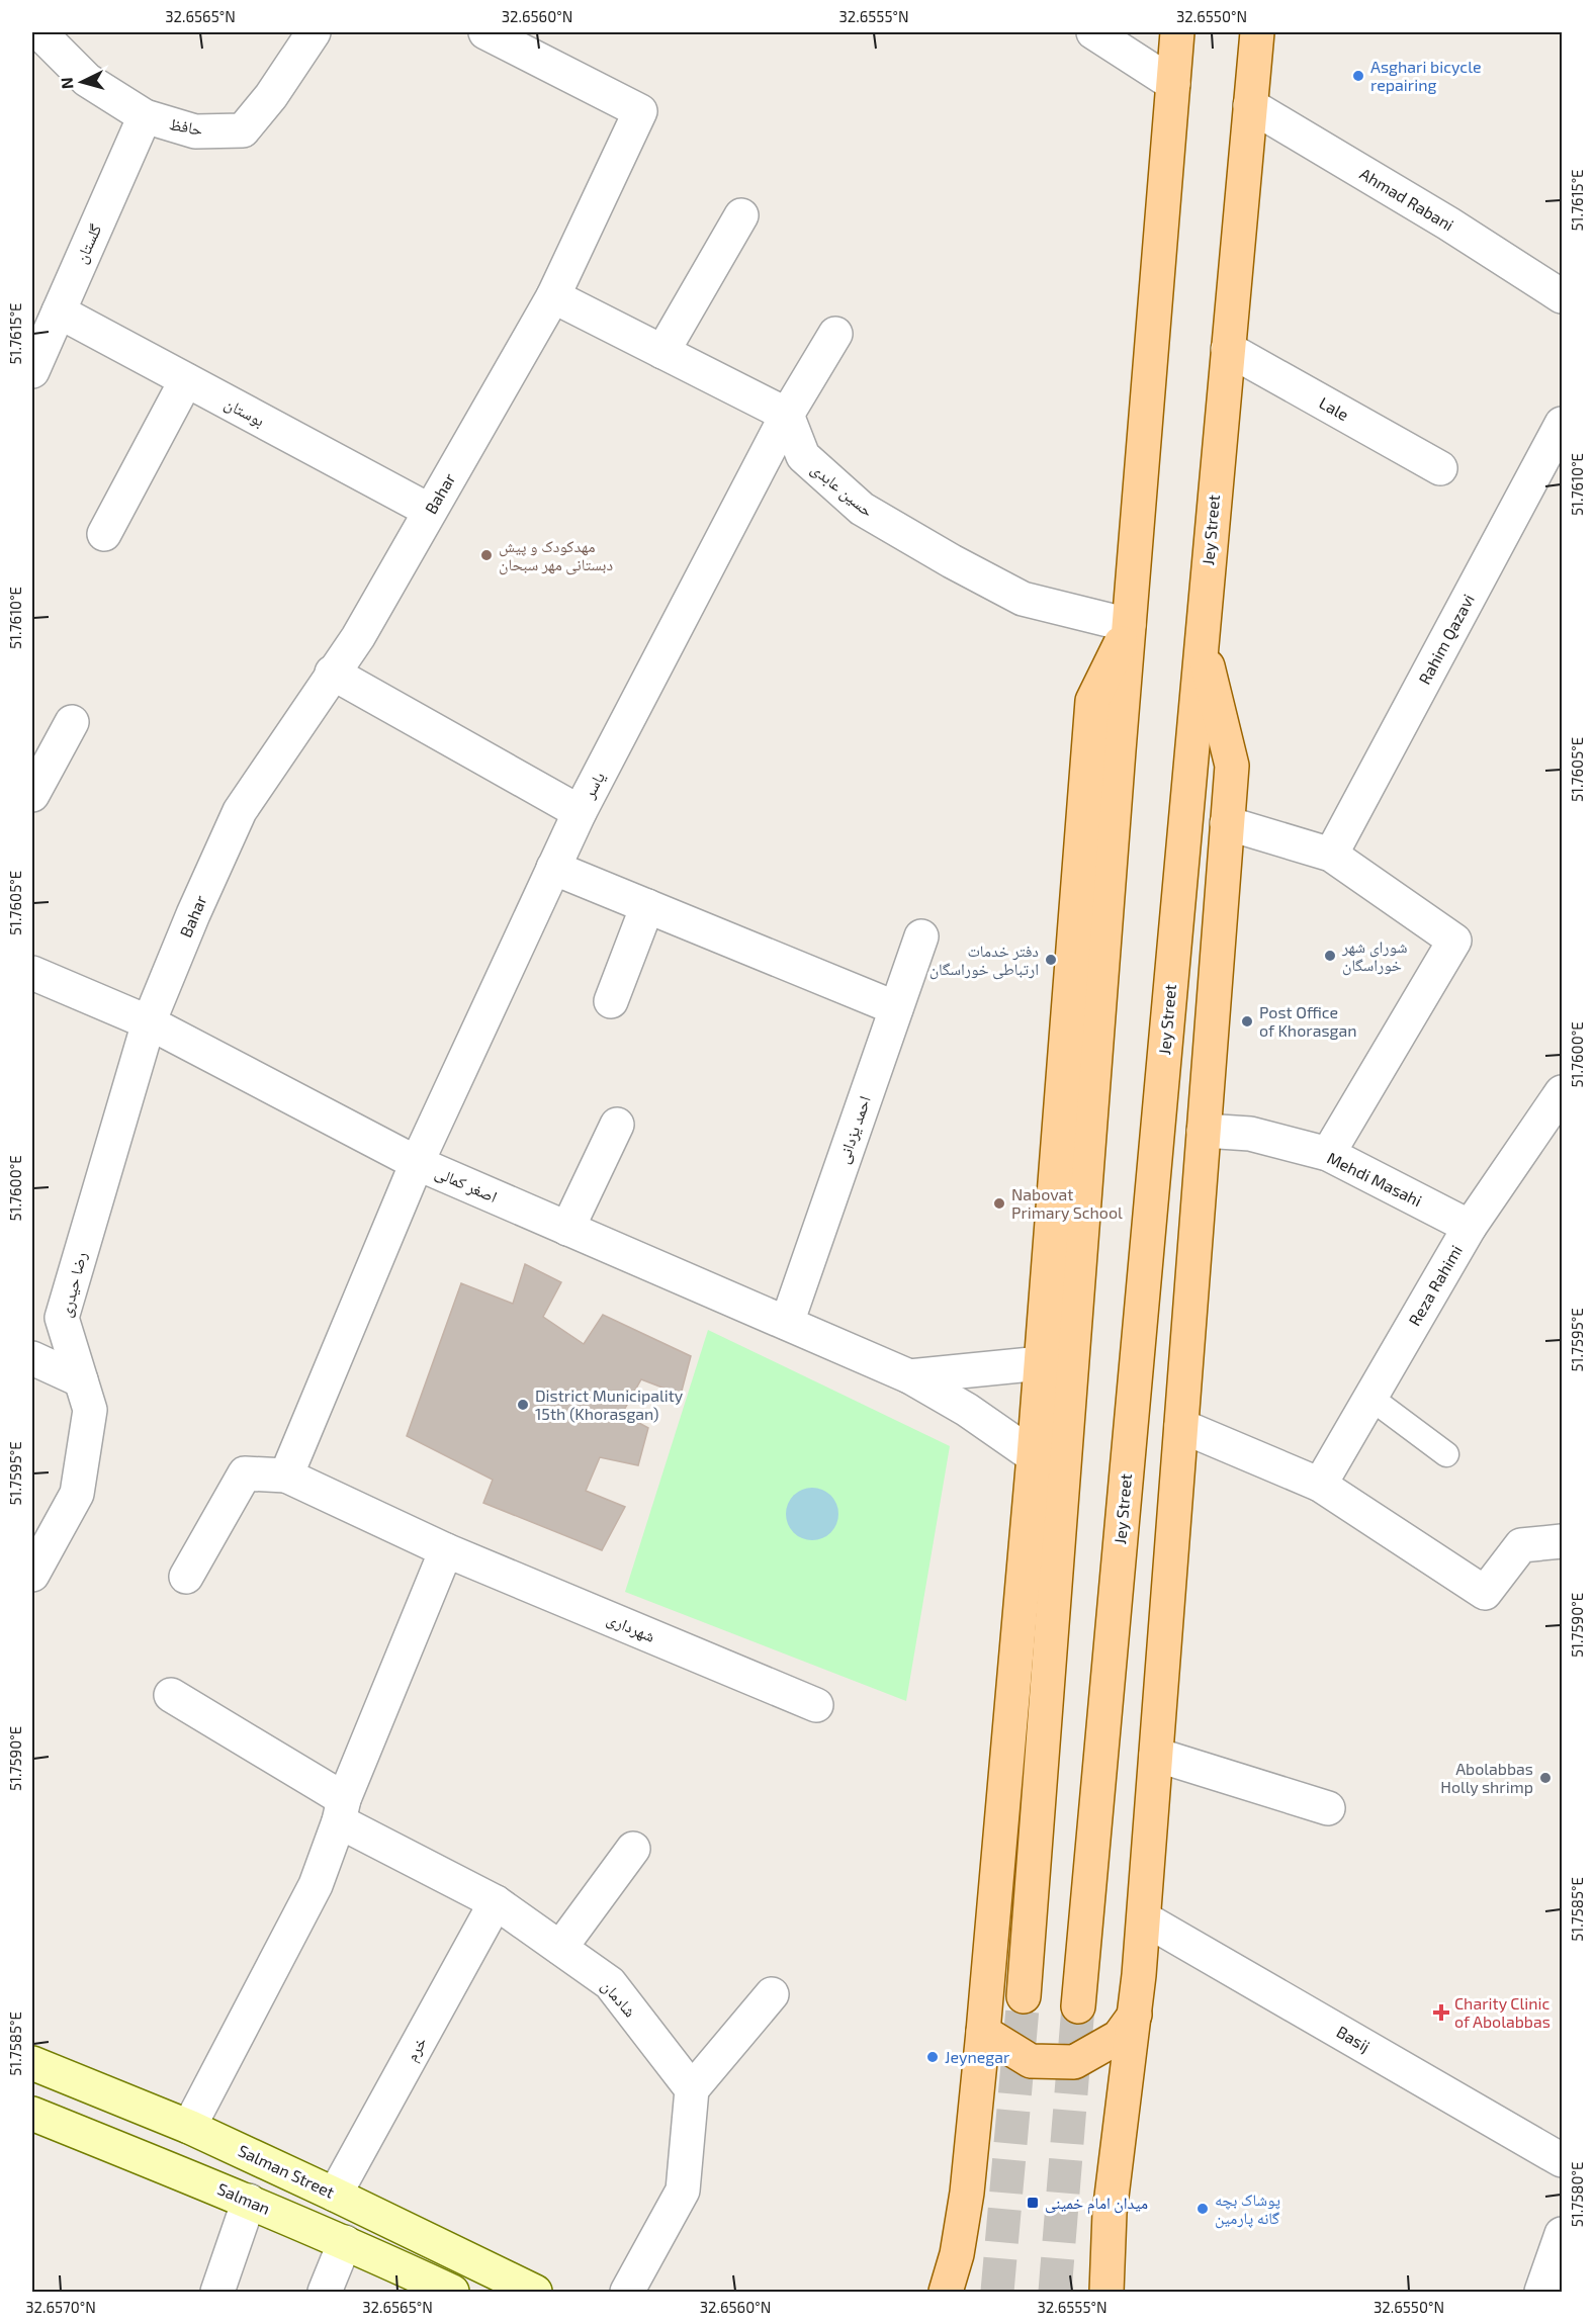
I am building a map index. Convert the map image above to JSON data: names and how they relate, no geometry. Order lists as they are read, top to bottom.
{
  "streets": {
    "main road": ["Jey Street", "Salman Street", "Salman"],
    "street": [
      "حافظ",
      "Ahmad Rabani",
      "گلستان",
      "Lale",
      "بوستان",
      "حسین عابدی",
      "Bahar",
      "Rahim Qazavi",
      "یاسر",
      "احمد یزدانی",
      "Mehdi Masahi",
      "اصغر کمالی",
      "رضا حیدری",
      "Reza Rahimi",
      "شهرداری",
      "شادمان",
      "Basij",
      "خرم"
    ]
  },
  "crossings": [
    ["حافظ", "گلستان"],
    ["Ahmad Rabani", "Jey Street"],
    ["گلستان", "بوستان"],
    ["Lale", "Jey Street"],
    ["بوستان", "Bahar"],
    ["حسین عابدی", "یاسر"],
    ["Bahar", "اصغر کمالی"],
    ["Bahar", "رضا حیدری"],
    ["یاسر", "اصغر کمالی"],
    ["یاسر", "شهرداری"],
    ["احمد یزدانی", "اصغر کمالی"],
    ["Mehdi Masahi", "Reza Rahimi"],
    ["اصغر کمالی", "رضا حیدری"],
    ["شادمان", "خرم"],
    ["خرم", "Salman Street"]
  ],
  "places": {
    "other": [
      "Asghari bicycle repairing",
      "مهدکودک و پیش دبستانی مهر سبحان",
      "شورای شهر خوراسگان",
      "دفتر خدمات ارتباطی خوراسگان",
      "Post Office of Khorasgan",
      "Nabovat Primary School",
      "District Municipality 15th (Khorasgan)",
      "Abolabbas Holly shrimp",
      "Jeynegar",
      "پوشاک بچه گانه پارمین"
    ],
    "health": ["Charity Clinic of Abolabbas"],
    "transit": ["میدان امام خمینی"]
  },
  "north": "left",
  "coordinates": [
    "32.6565°N",
    "32.6560°N",
    "32.6555°N",
    "32.6550°N",
    "51.7615°E",
    "51.7610°E",
    "51.7605°E",
    "51.7600°E",
    "51.7595°E",
    "51.7590°E",
    "51.7585°E",
    "51.7580°E",
    "32.6570°N"
  ]
}
